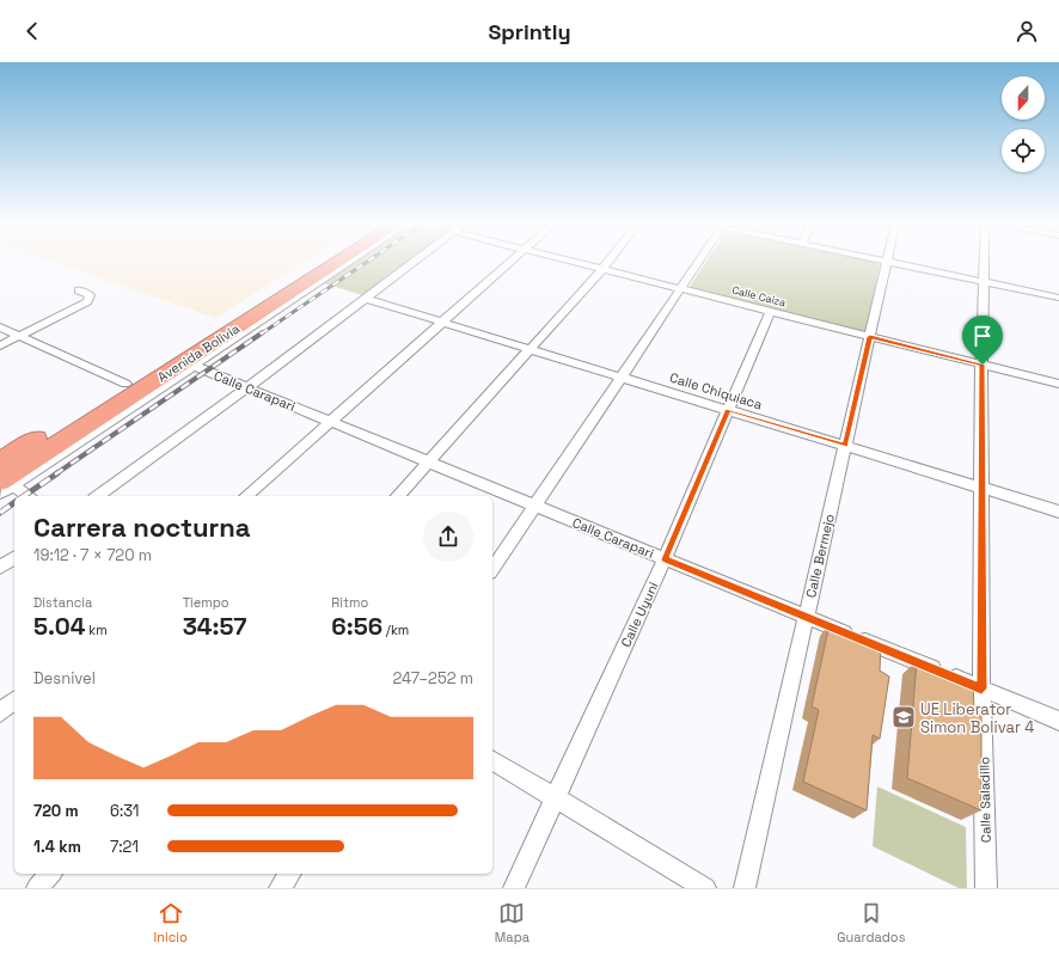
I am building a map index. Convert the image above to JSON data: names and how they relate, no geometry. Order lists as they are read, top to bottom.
{
  "streets": {
    "highway": ["Avenida Bolivia"],
    "street": [
      "Calle Caiza",
      "Calle Carapari",
      "Calle Chiquiaca",
      "Calle Bermejo",
      "Calle Uyuni",
      "Calle Saladillo"
    ]
  },
  "crossings": [
    ["Calle Caiza", "Calle Bermejo"],
    ["Calle Caiza", "Calle Uyuni"],
    ["Calle Caiza", "Calle Saladillo"],
    ["Calle Carapari", "Calle Bermejo"],
    ["Calle Carapari", "Calle Uyuni"],
    ["Calle Carapari", "Calle Saladillo"],
    ["Calle Chiquiaca", "Calle Bermejo"],
    ["Calle Chiquiaca", "Calle Uyuni"],
    ["Calle Chiquiaca", "Calle Saladillo"]
  ],
  "places": {
    "school or university": ["UE Liberator Simon Bolivar 4"]
  },
  "north": "bottom",
  "page": {
    "header": "Sprintly",
    "heading": ["Carrera nocturna", "19:12 · 7 × 720 m"],
    "stats": [
      ["Distancia", "5.04 km"],
      ["Tiempo", "34:57"],
      ["Ritmo", "6:56 /km"]
    ],
    "chart": ["Desnivel", "247–252 m"],
    "list": [
      {
        "name": "720 m",
        "note": "6:31"
      },
      {
        "name": "1.4 km",
        "note": "7:21"
      }
    ],
    "tabs": ["Inicio", "Mapa", "Guardados"]
  }
}
